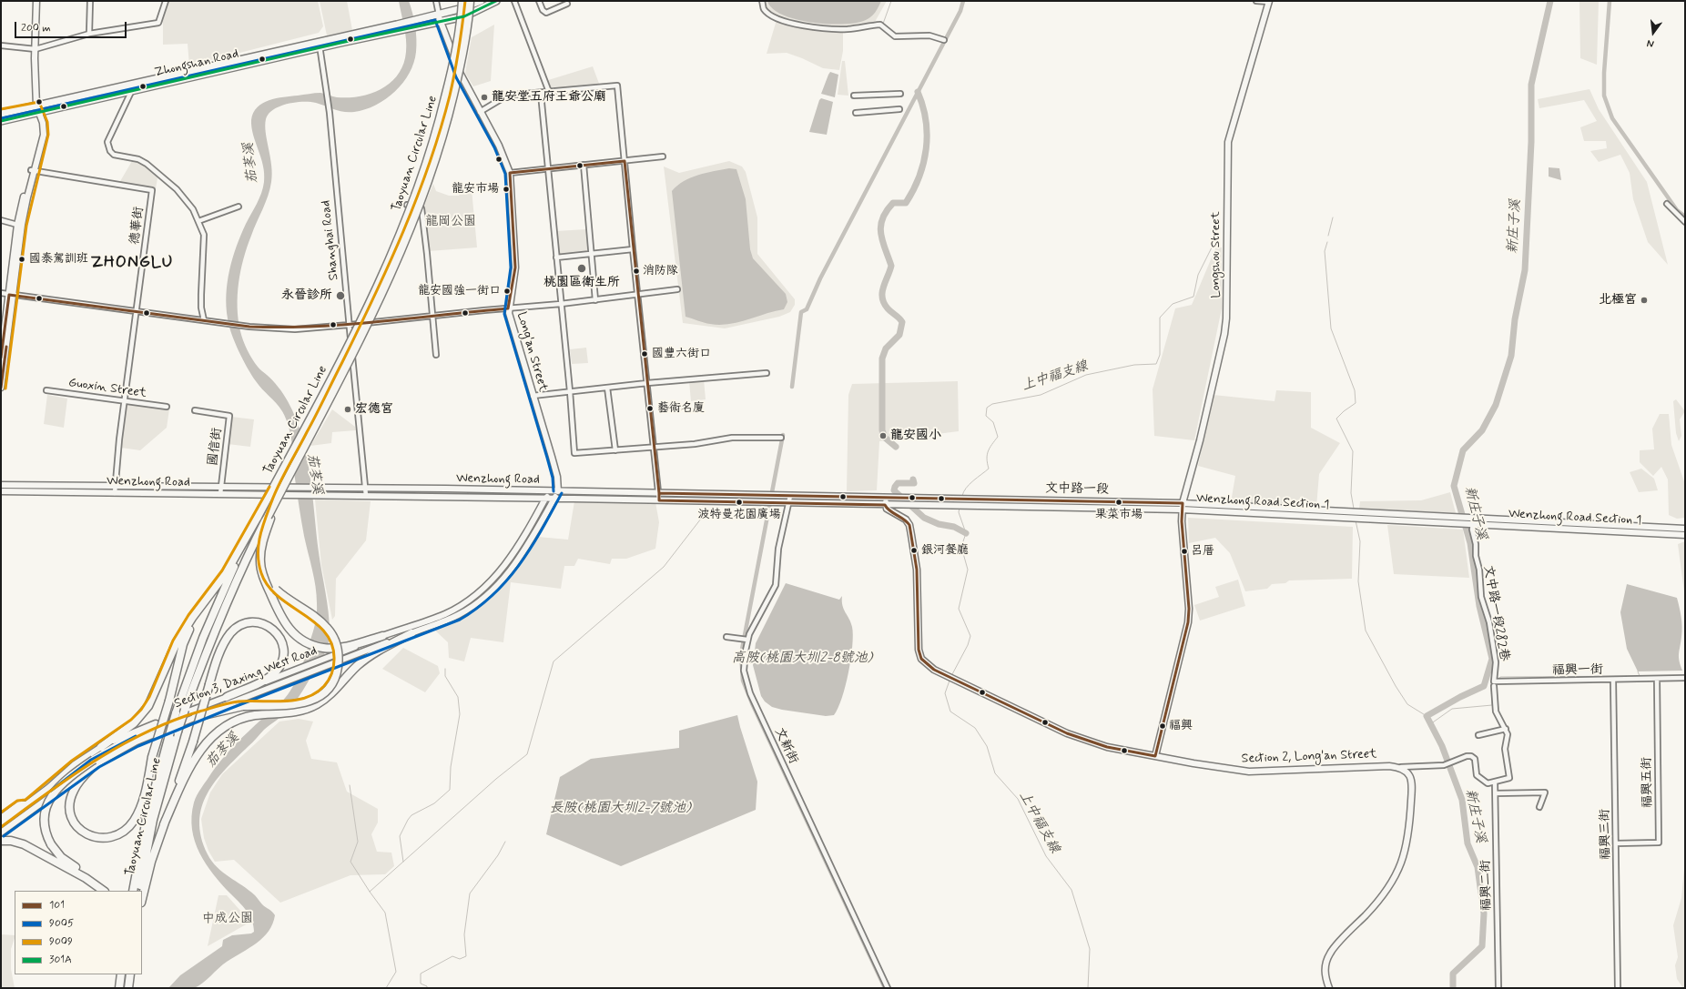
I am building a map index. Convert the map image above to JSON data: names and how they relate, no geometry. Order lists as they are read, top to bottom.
{
  "streets": {
    "highway": ["Taoyuan Circular Line"],
    "main road": ["Zhongshan Road"],
    "street": [
      "德華街",
      "Shanghai Road",
      "Longshou Street",
      "Long'an Street",
      "Guoxin Street",
      "國信街",
      "Wenzhong Road",
      "文中路一段",
      "Wenzhong Road Section 1",
      "文中路一段282巷",
      "福興一街",
      "Section 3, Daxing West Road",
      "文新街",
      "Section 2, Long'an Street",
      "福興五街",
      "福興三街",
      "福興二街"
    ]
  },
  "crossings": [
    ["Zhongshan Road", "Shanghai Road"],
    ["Taoyuan Circular Line", "Section 3, Daxing West Road"],
    ["德華街", "Guoxin Street"],
    ["德華街", "Wenzhong Road"],
    ["Shanghai Road", "Wenzhong Road"],
    ["Longshou Street", "文中路一段"],
    ["Longshou Street", "Wenzhong Road Section 1"],
    ["Longshou Street", "Section 2, Long'an Street"],
    ["Long'an Street", "Wenzhong Road"],
    ["Long'an Street", "Section 3, Daxing West Road"],
    ["國信街", "Wenzhong Road"],
    ["Wenzhong Road", "Wenzhong Road Section 1"],
    ["Wenzhong Road", "Section 3, Daxing West Road"],
    ["Wenzhong Road", "文新街"],
    ["文中路一段", "Wenzhong Road Section 1"],
    ["文中路一段", "文中路一段282巷"],
    ["Wenzhong Road Section 1", "文中路一段282巷"],
    ["Wenzhong Road Section 1", "文新街"],
    ["Wenzhong Road Section 1", "Section 2, Long'an Street"],
    ["文中路一段282巷", "福興一街"],
    ["福興一街", "福興五街"],
    ["福興一街", "福興三街"],
    ["福興五街", "福興三街"]
  ],
  "districts": ["ZHONGLU"],
  "water": [
    "茄苳溪",
    "新庄子溪",
    "上中福支線",
    "高陂(桃園大圳2-8號池)",
    "長陂(桃園大圳2-7號池)"
  ],
  "parks": ["龍岡公園", "中成公園"],
  "places": [
    "龍安堂五府王爺公廟",
    "龍安市場",
    "國泰駕訓班",
    "桃園區衛生所",
    "消防隊",
    "龍安國強一街口",
    "永晉診所",
    "北極宮",
    "國豐六街口",
    "藝術名廈",
    "宏德宮",
    "龍安國小",
    "波特曼花園廣場",
    "果菜市場",
    "銀河餐廳",
    "呂厝",
    "福興"
  ],
  "lines": [
    "transit line 9009",
    "transit line 301A",
    "transit line 9005",
    "transit line 101"
  ],
  "legend": [
    "101",
    "9005",
    "9009",
    "301A"
  ],
  "scale_bar": "200 m",
  "north": "bottom"
}
